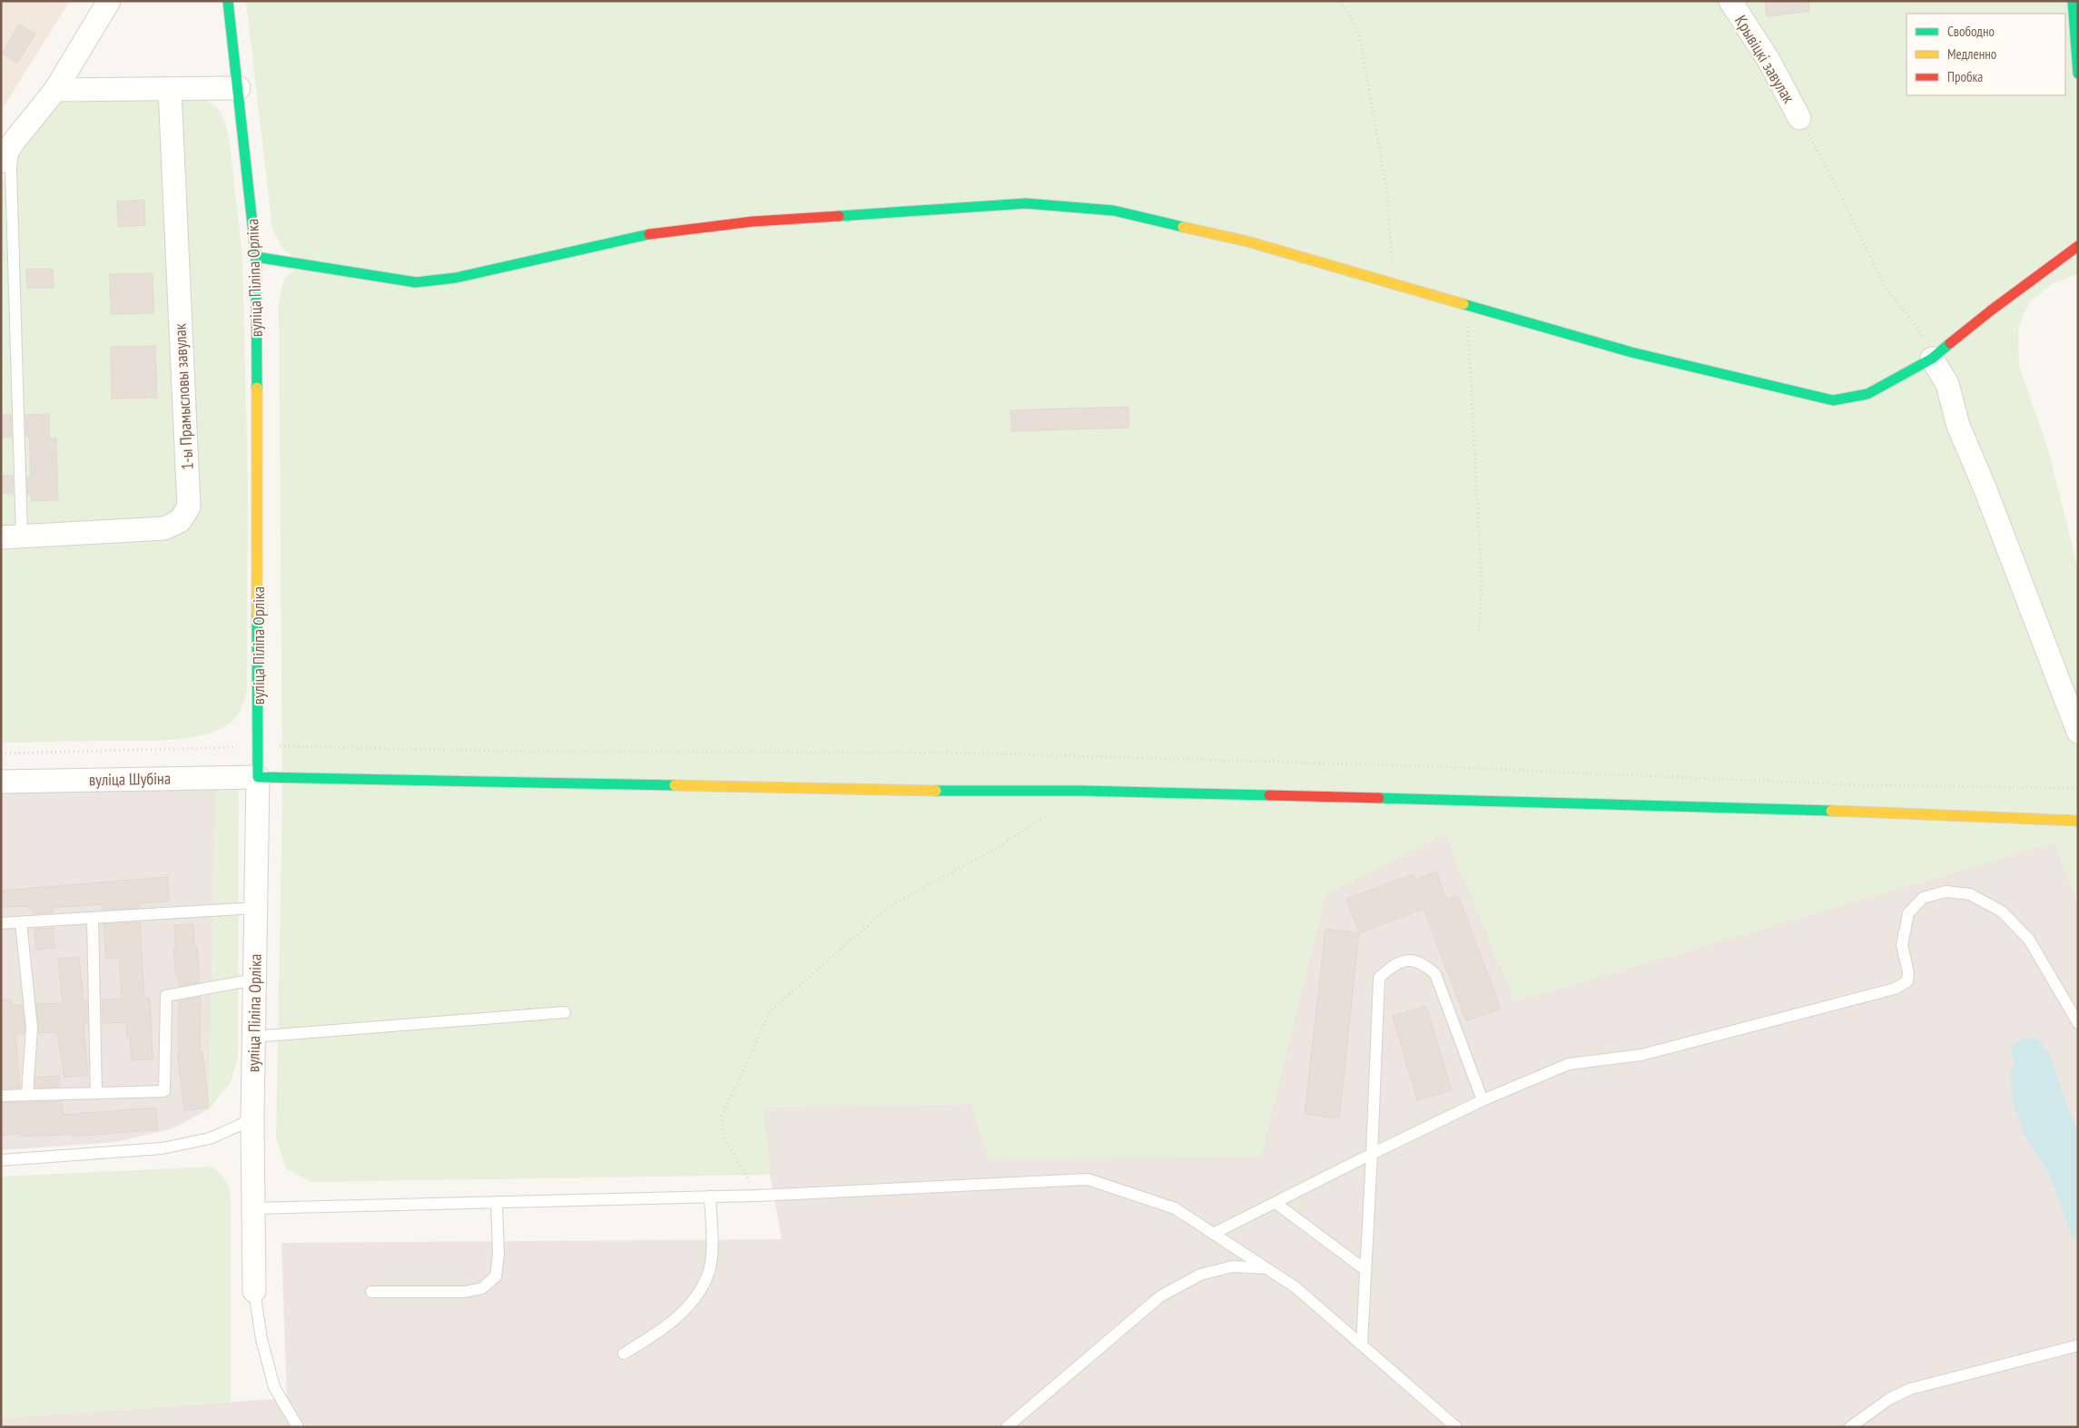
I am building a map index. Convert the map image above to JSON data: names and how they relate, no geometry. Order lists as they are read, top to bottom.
{
  "streets": {
    "street": [
      "Крывіцкі завулак",
      "вуліца Піліпа Орліка",
      "1-ы Прамысловы завулак",
      "вуліца Шубіна"
    ]
  },
  "crossings": [
    ["вуліца Піліпа Орліка", "вуліца Шубіна"]
  ],
  "legend": ["Свободно", "Медленно", "Пробка"]
}
